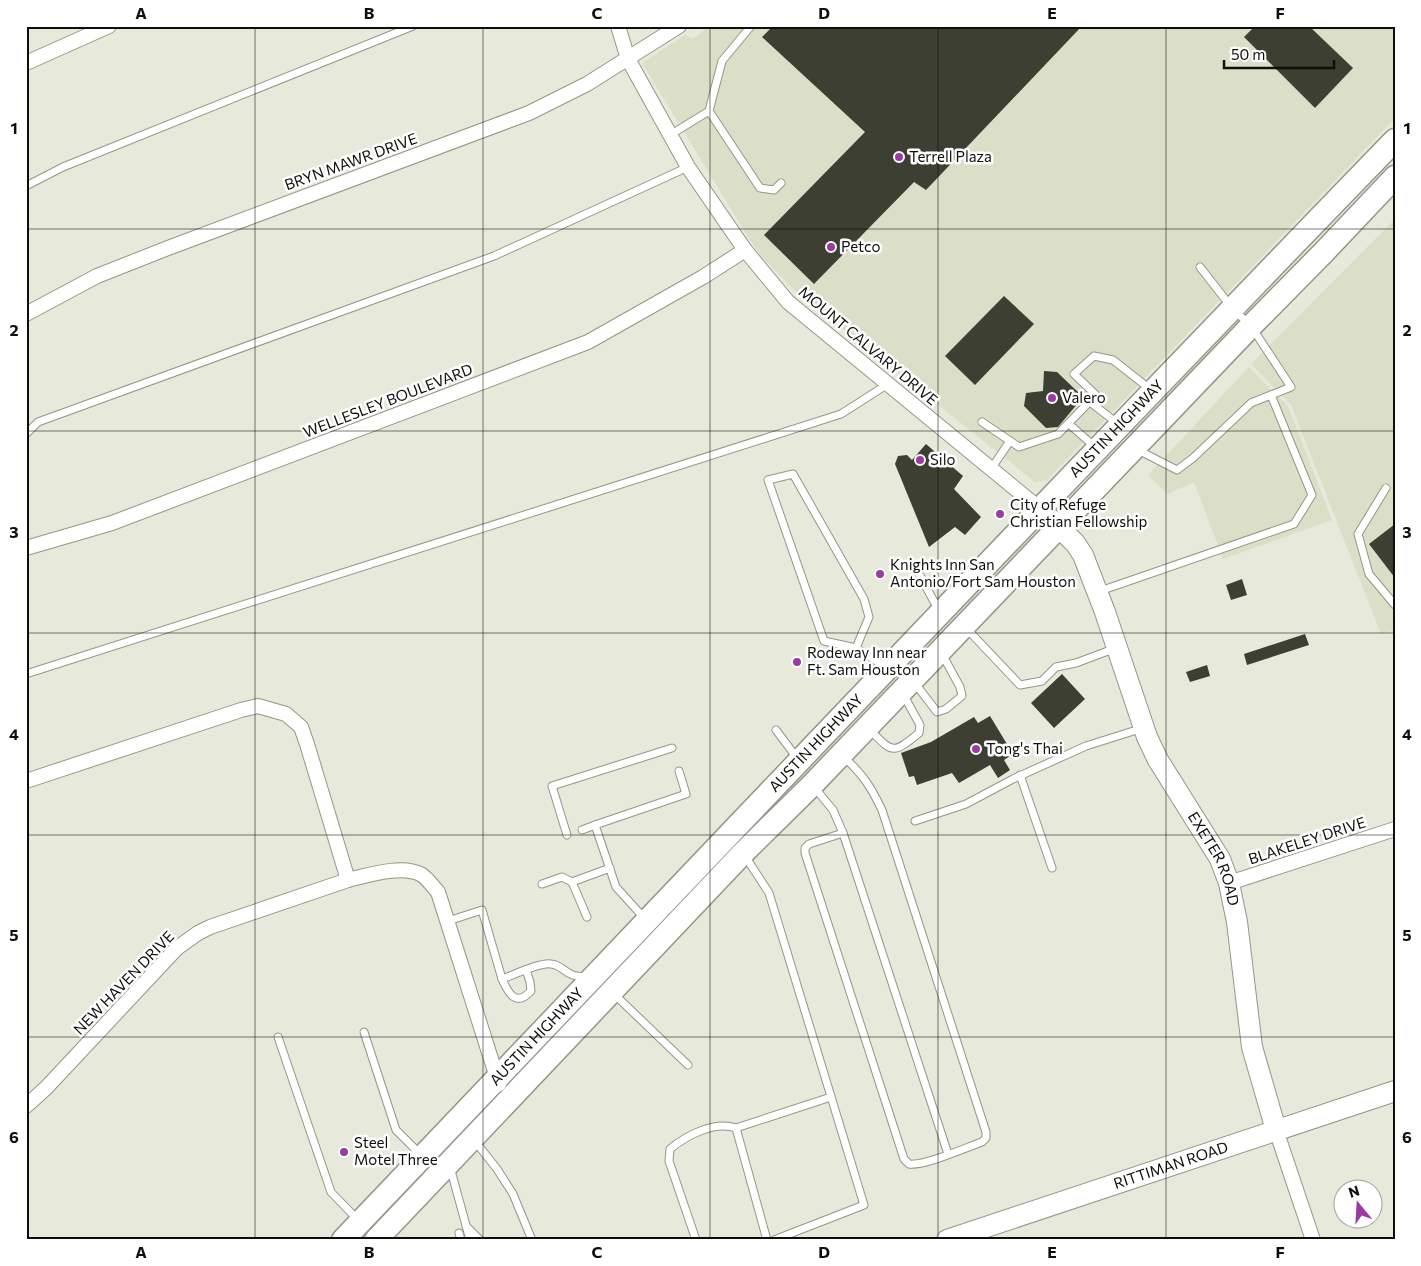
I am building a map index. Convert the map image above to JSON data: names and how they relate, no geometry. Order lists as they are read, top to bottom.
{
  "streets": {
    "main road": ["AUSTIN HIGHWAY"],
    "street": [
      "BRYN MAWR DRIVE",
      "MOUNT CALVARY DRIVE",
      "WELLESLEY BOULEVARD",
      "BLAKELEY DRIVE",
      "EXETER ROAD",
      "NEW HAVEN DRIVE",
      "RITTIMAN ROAD"
    ]
  },
  "crossings": [
    ["BRYN MAWR DRIVE", "MOUNT CALVARY DRIVE"],
    ["MOUNT CALVARY DRIVE", "WELLESLEY BOULEVARD"],
    ["MOUNT CALVARY DRIVE", "AUSTIN HIGHWAY"],
    ["MOUNT CALVARY DRIVE", "EXETER ROAD"],
    ["AUSTIN HIGHWAY", "EXETER ROAD"],
    ["AUSTIN HIGHWAY", "NEW HAVEN DRIVE"],
    ["BLAKELEY DRIVE", "EXETER ROAD"],
    ["EXETER ROAD", "RITTIMAN ROAD"]
  ],
  "places": [
    "Terrell Plaza",
    "Petco",
    "Valero",
    "Silo",
    "City of Refuge Christian Fellowship",
    "Knights Inn San Antonio/Fort Sam Houston",
    "Rodeway Inn near Ft. Sam Houston",
    "Tong's Thai",
    "Steel Motel Three"
  ],
  "scale_bar": "50 m",
  "north": "top",
  "grid": {
    "columns": [
      "A",
      "B",
      "C",
      "D",
      "E",
      "F"
    ],
    "rows": [
      "1",
      "2",
      "3",
      "4",
      "5",
      "6"
    ]
  }
}
